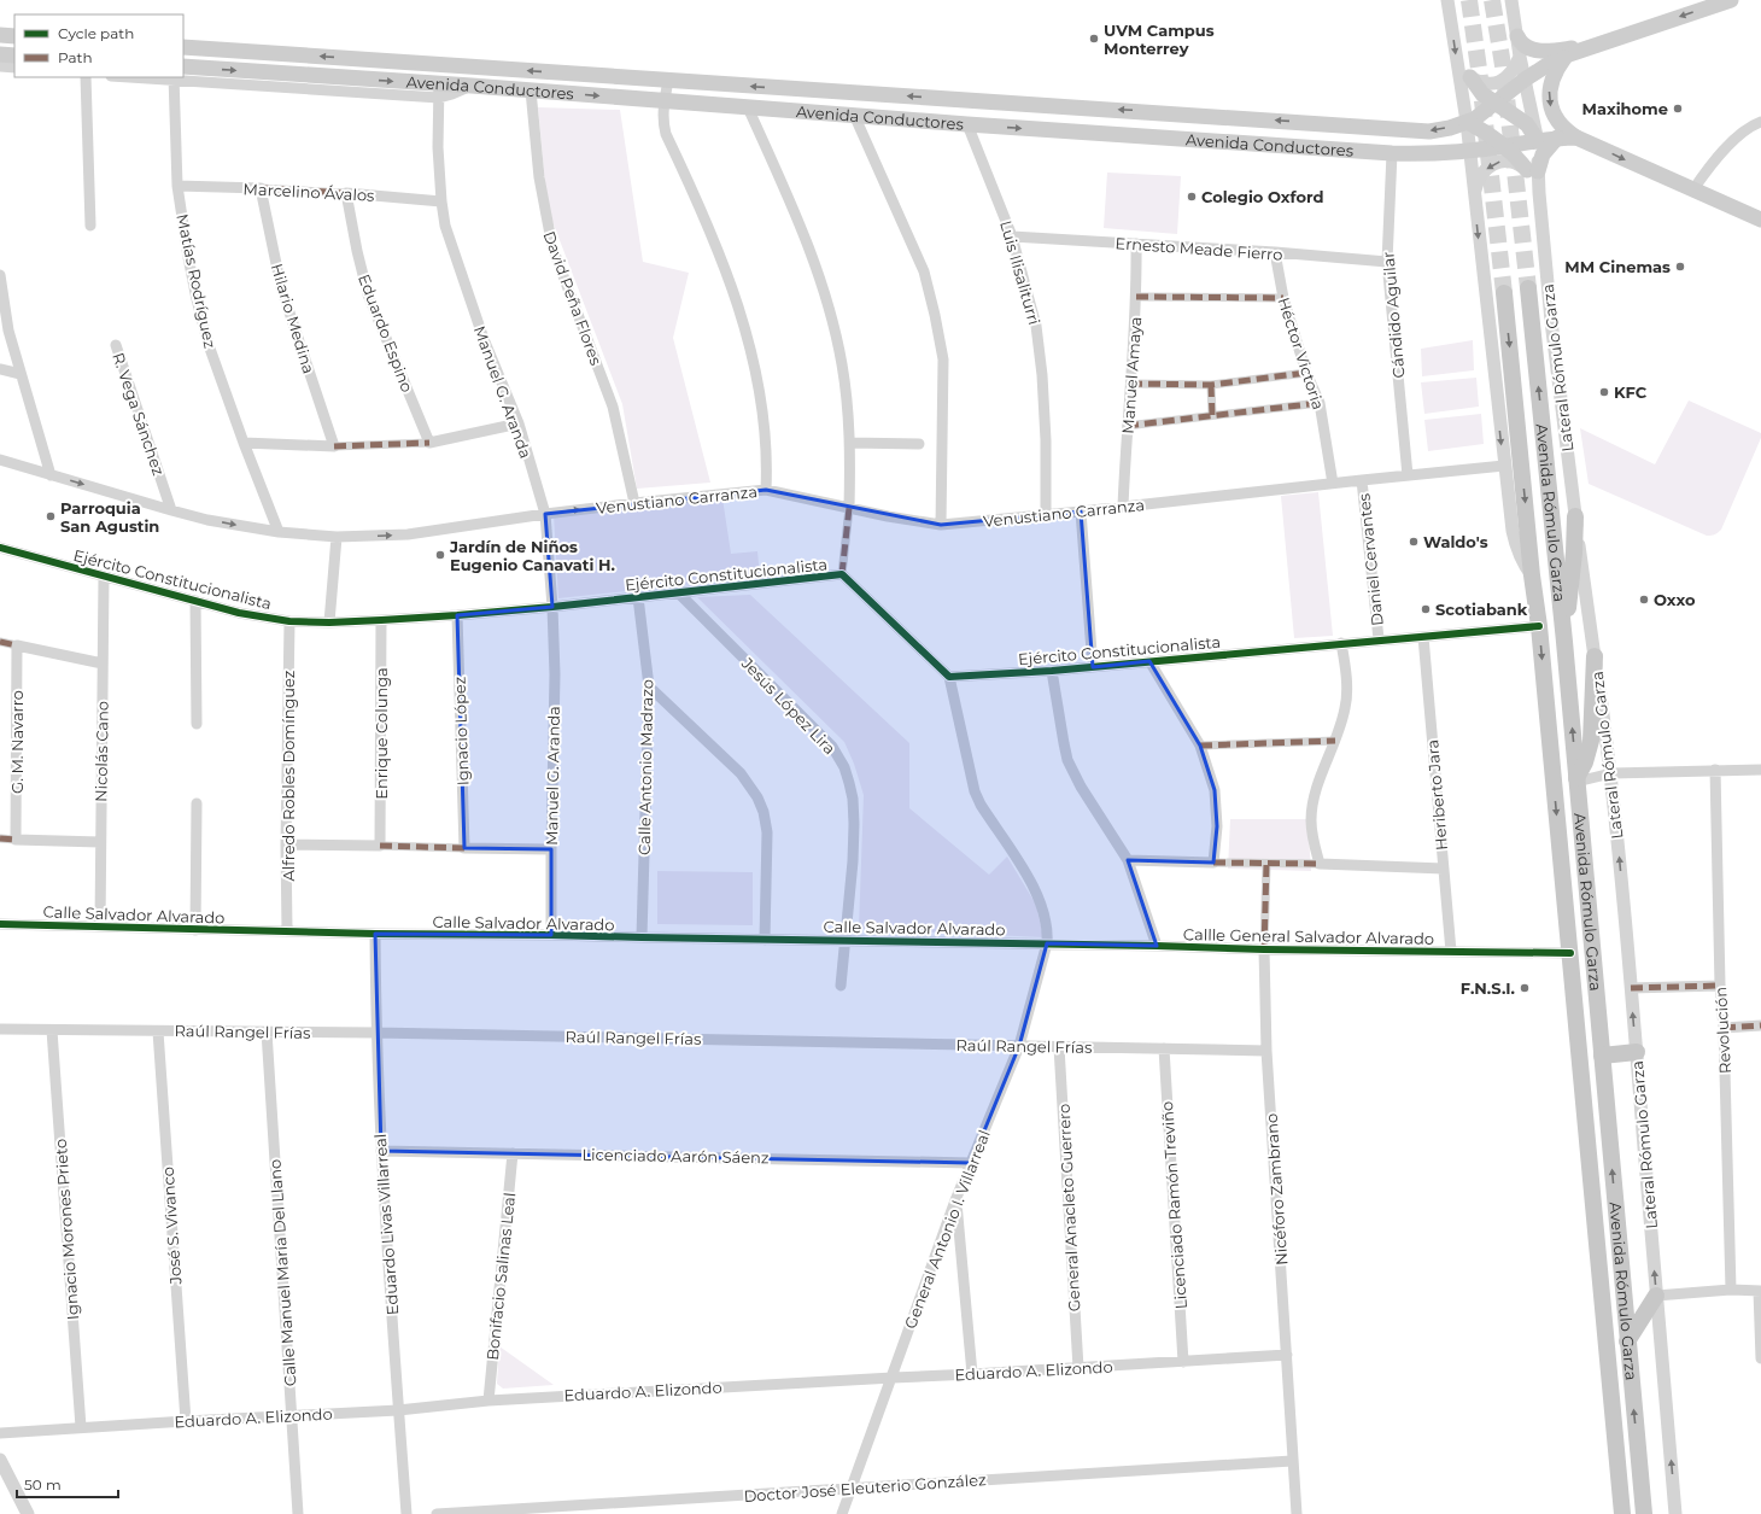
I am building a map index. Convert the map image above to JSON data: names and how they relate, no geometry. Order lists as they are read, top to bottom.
{
  "streets": {
    "main road": ["Avenida Conductores", "Avenida Rómulo Garza"],
    "street": [
      "Marcelino Ávalos",
      "Ernesto Meade Fierro",
      "Luis Ilisaliturri",
      "Matías Rodríguez",
      "David Peña Flores",
      "Cándido Aguilar",
      "Hilario Medina",
      "Eduardo Espino",
      "Héctor Victoria",
      "Lateral Rómulo Garza",
      "Manuel Amaya",
      "Manuel G. Aranda",
      "R. Vega Sánchez",
      "Venustiano Carranza",
      "Daniel Cervantes",
      "Ejército Constitucionalista",
      "Jesús López Lira",
      "Ignacio López",
      "Enrique Colunga",
      "G. M. Navarro",
      "Nicolás Cano",
      "Calle Antonio Madrazo",
      "Alfredo Robles Domínguez",
      "Heriberto Jara",
      "Calle Salvador Alvarado",
      "Callle General Salvador Alvarado",
      "Revolución",
      "Raúl Rangel Frías",
      "Licenciado Aarón Sáenz",
      "Nicéforo Zambrano",
      "Licenciado Ramón Treviño",
      "General Anacleto Guerrero",
      "Eduardo Livas Villarreal",
      "José S. Vivanco",
      "Ignacio Morones Prieto",
      "General Antonio I. Villarreal",
      "Calle Manuel María Del Llano",
      "Bonifacio Salinas Leal",
      "Eduardo A. Elizondo",
      "Doctor José Eleuterio González"
    ]
  },
  "crossings": [
    ["Avenida Conductores", "Luis Ilisaliturri"],
    ["Avenida Conductores", "David Peña Flores"],
    ["Avenida Conductores", "Cándido Aguilar"],
    ["Avenida Conductores", "Lateral Rómulo Garza"],
    ["Avenida Conductores", "Manuel G. Aranda"],
    ["Marcelino Ávalos", "Matías Rodríguez"],
    ["Marcelino Ávalos", "Hilario Medina"],
    ["Marcelino Ávalos", "Eduardo Espino"],
    ["Marcelino Ávalos", "Manuel G. Aranda"],
    ["Ernesto Meade Fierro", "Luis Ilisaliturri"],
    ["Ernesto Meade Fierro", "Cándido Aguilar"],
    ["Ernesto Meade Fierro", "Héctor Victoria"],
    ["Ernesto Meade Fierro", "Manuel Amaya"],
    ["Luis Ilisaliturri", "Venustiano Carranza"],
    ["Matías Rodríguez", "Venustiano Carranza"],
    ["David Peña Flores", "Venustiano Carranza"],
    ["Cándido Aguilar", "Venustiano Carranza"],
    ["Héctor Victoria", "Venustiano Carranza"],
    ["Manuel Amaya", "Venustiano Carranza"],
    ["Manuel G. Aranda", "Venustiano Carranza"],
    ["Manuel G. Aranda", "Ejército Constitucionalista"],
    ["Manuel G. Aranda", "Calle Salvador Alvarado"],
    ["R. Vega Sánchez", "Venustiano Carranza"],
    ["Venustiano Carranza", "Daniel Cervantes"],
    ["Avenida Rómulo Garza", "Ejército Constitucionalista"],
    ["Avenida Rómulo Garza", "Callle General Salvador Alvarado"],
    ["Daniel Cervantes", "Ejército Constitucionalista"],
    ["Ejército Constitucionalista", "Jesús López Lira"],
    ["Ejército Constitucionalista", "Ignacio López"],
    ["Ejército Constitucionalista", "Enrique Colunga"],
    ["Ejército Constitucionalista", "Nicolás Cano"],
    ["Ejército Constitucionalista", "Calle Antonio Madrazo"],
    ["Ejército Constitucionalista", "Alfredo Robles Domínguez"],
    ["Ejército Constitucionalista", "Heriberto Jara"],
    ["Ejército Constitucionalista", "General Antonio I. Villarreal"],
    ["Jesús López Lira", "Calle Salvador Alvarado"],
    ["Nicolás Cano", "Calle Salvador Alvarado"],
    ["Calle Antonio Madrazo", "Calle Salvador Alvarado"],
    ["Alfredo Robles Domínguez", "Calle Salvador Alvarado"],
    ["Heriberto Jara", "Callle General Salvador Alvarado"],
    ["Calle Salvador Alvarado", "Callle General Salvador Alvarado"],
    ["Calle Salvador Alvarado", "Eduardo Livas Villarreal"],
    ["Calle Salvador Alvarado", "General Antonio I. Villarreal"],
    ["Callle General Salvador Alvarado", "Nicéforo Zambrano"],
    ["Callle General Salvador Alvarado", "General Antonio I. Villarreal"],
    ["Raúl Rangel Frías", "Nicéforo Zambrano"],
    ["Raúl Rangel Frías", "Licenciado Ramón Treviño"],
    ["Raúl Rangel Frías", "General Anacleto Guerrero"],
    ["Raúl Rangel Frías", "Eduardo Livas Villarreal"],
    ["Raúl Rangel Frías", "José S. Vivanco"],
    ["Raúl Rangel Frías", "Ignacio Morones Prieto"],
    ["Raúl Rangel Frías", "General Antonio I. Villarreal"],
    ["Raúl Rangel Frías", "Calle Manuel María Del Llano"],
    ["Licenciado Aarón Sáenz", "Eduardo Livas Villarreal"],
    ["Licenciado Aarón Sáenz", "General Antonio I. Villarreal"],
    ["Licenciado Aarón Sáenz", "Bonifacio Salinas Leal"],
    ["Nicéforo Zambrano", "Eduardo A. Elizondo"],
    ["Nicéforo Zambrano", "Doctor José Eleuterio González"],
    ["Licenciado Ramón Treviño", "Eduardo A. Elizondo"],
    ["General Anacleto Guerrero", "Eduardo A. Elizondo"],
    ["Eduardo Livas Villarreal", "Eduardo A. Elizondo"],
    ["José S. Vivanco", "Eduardo A. Elizondo"],
    ["Ignacio Morones Prieto", "Eduardo A. Elizondo"],
    ["General Antonio I. Villarreal", "Eduardo A. Elizondo"],
    ["General Antonio I. Villarreal", "Doctor José Eleuterio González"],
    ["Calle Manuel María Del Llano", "Eduardo A. Elizondo"],
    ["Bonifacio Salinas Leal", "Eduardo A. Elizondo"]
  ],
  "one_way": ["Lateral Rómulo Garza"],
  "places": [
    "UVM Campus Monterrey",
    "Maxihome",
    "Colegio Oxford",
    "MM Cinemas",
    "KFC",
    "Parroquia San Agustin",
    "Waldo's",
    "Jardín de Niños Eugenio Canavati H.",
    "Oxxo",
    "Scotiabank",
    "F.N.S.I."
  ],
  "legend": ["Cycle path", "Path"],
  "scale_bar": "50 m"
}
